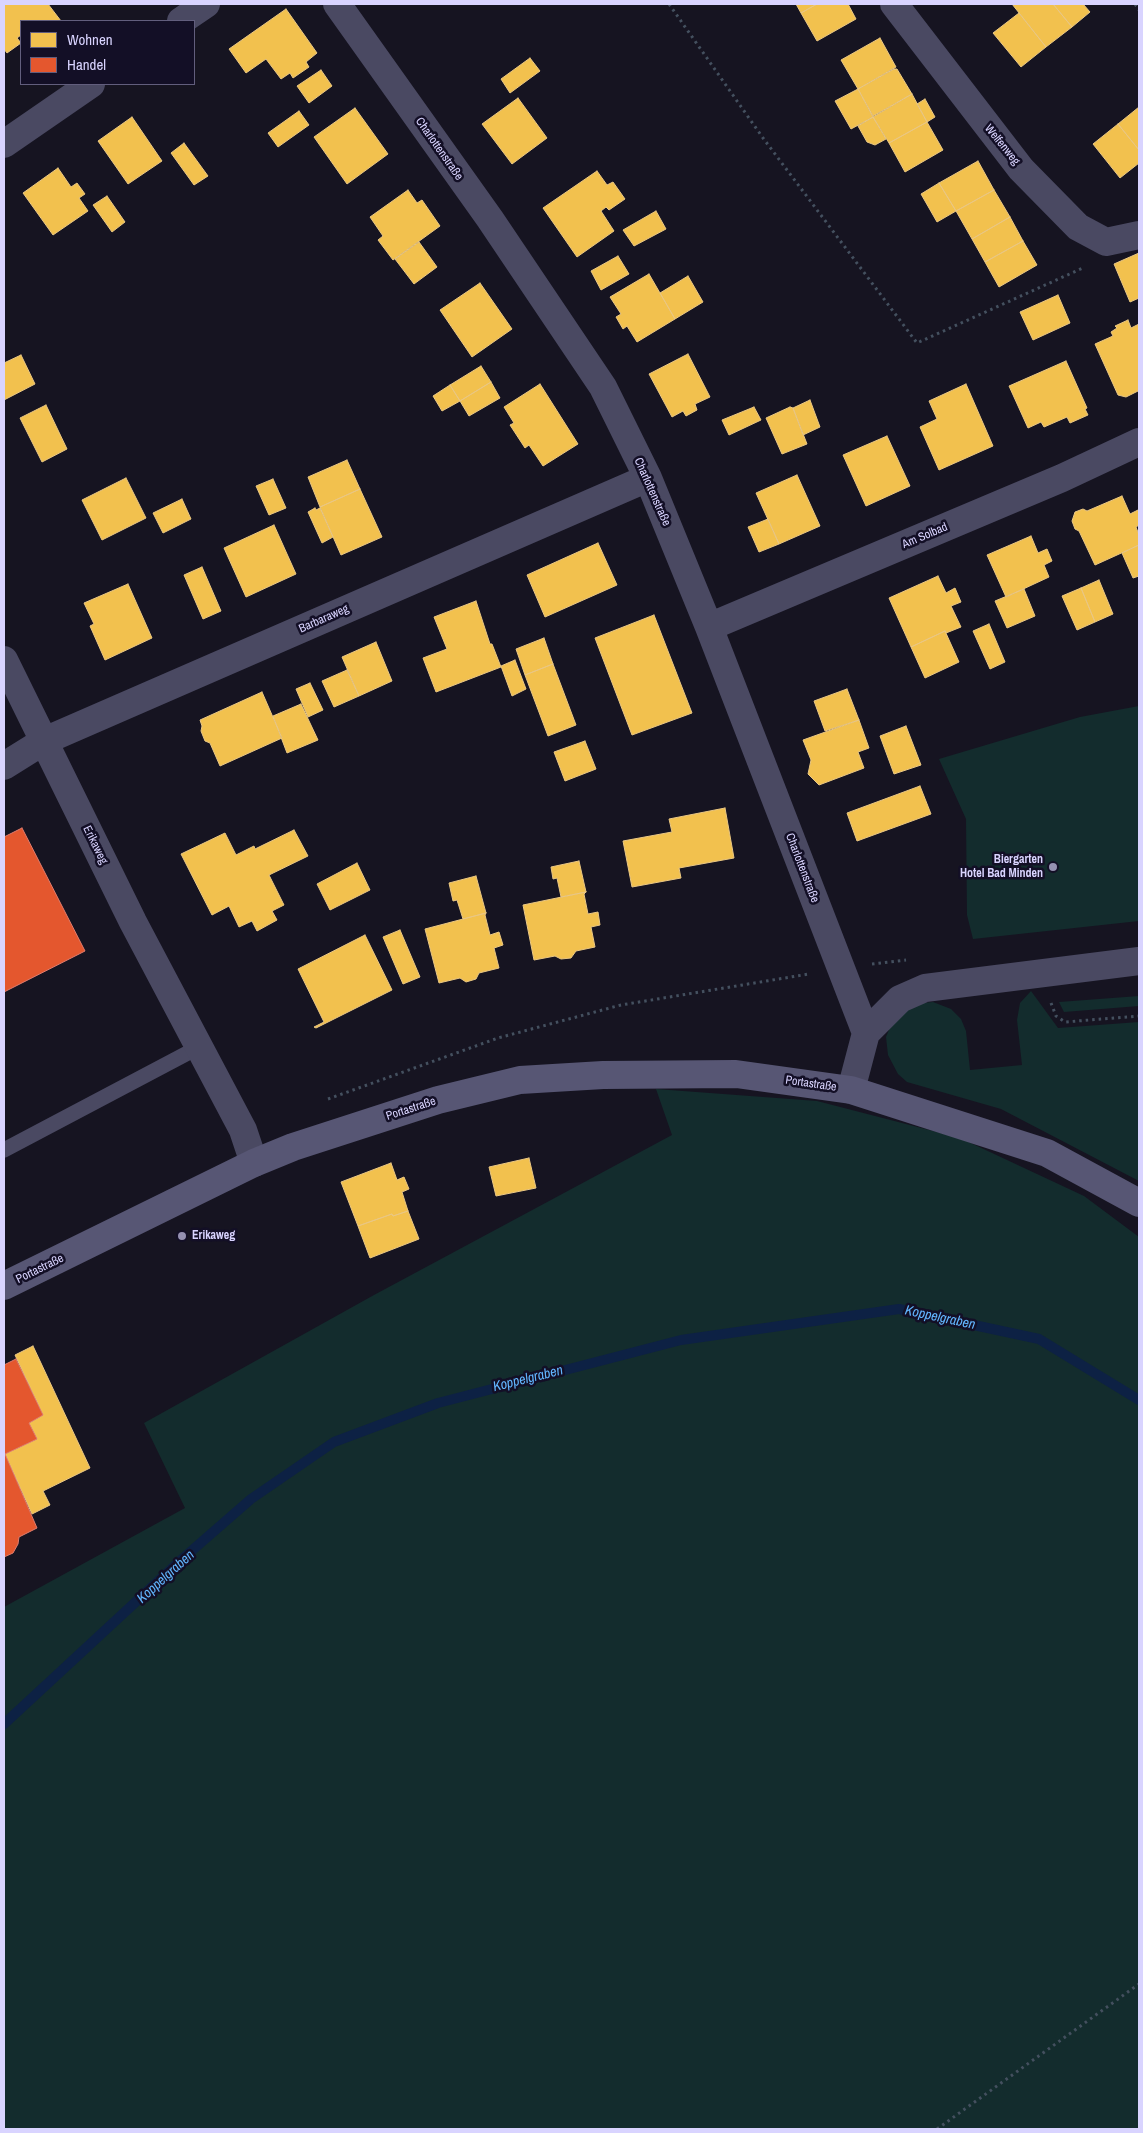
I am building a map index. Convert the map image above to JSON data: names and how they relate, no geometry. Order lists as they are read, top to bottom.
{
  "streets": {
    "main road": ["Portastraße"],
    "street": [
      "Welfenweg",
      "Charlottenstraße",
      "Am Solbad",
      "Barbaraweg",
      "Erikaweg"
    ]
  },
  "crossings": [
    ["Charlottenstraße", "Am Solbad"],
    ["Charlottenstraße", "Barbaraweg"],
    ["Charlottenstraße", "Portastraße"],
    ["Barbaraweg", "Erikaweg"],
    ["Erikaweg", "Portastraße"]
  ],
  "water": ["Koppelgraben"],
  "places": ["Biergarten Hotel Bad Minden", "Erikaweg"],
  "legend": ["Wohnen", "Handel"]
}
